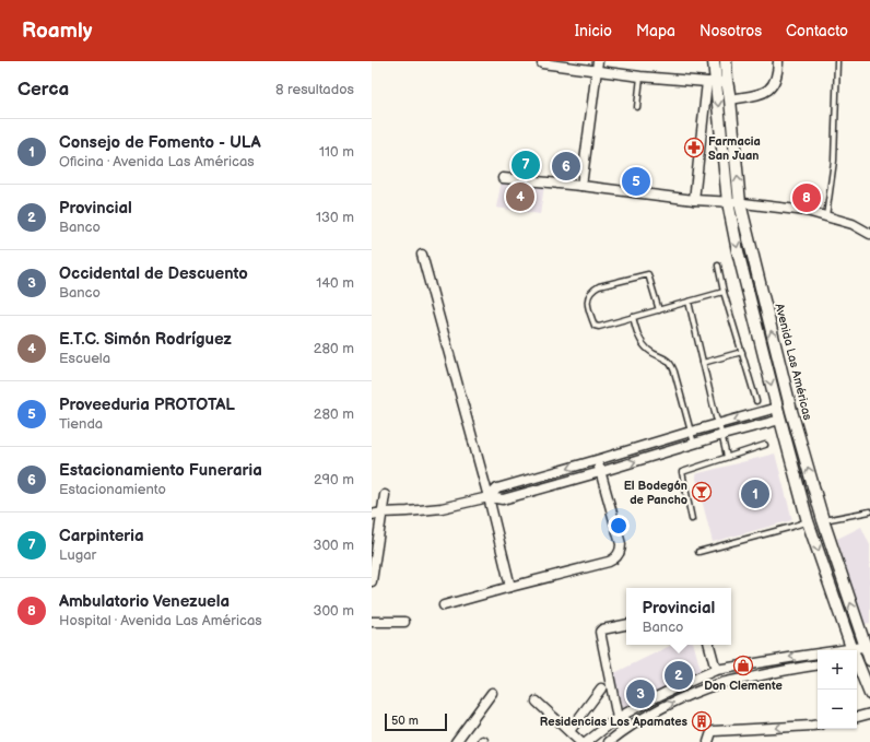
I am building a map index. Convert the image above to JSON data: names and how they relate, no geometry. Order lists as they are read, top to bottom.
{
  "streets": {
    "street": ["Avenida Las Américas"]
  },
  "places": {
    "pharmacy": ["Farmacia San Juan"],
    "bar": ["El Bodegón de Pancho"],
    "shop": ["Don Clemente"],
    "building": ["Residencias Los Apamates"]
  },
  "scale_bar": "50 m",
  "page": {
    "header": "Roamly",
    "nav": [
      "Inicio",
      "Mapa",
      "Nosotros",
      "Contacto"
    ],
    "heading": ["Cerca", "8 resultados"],
    "list": [
      {
        "mark": "1",
        "name": "Consejo de Fomento - ULA",
        "note": "Oficina · Avenida Las Américas",
        "value": "110 m"
      },
      {
        "mark": "2",
        "name": "Provincial",
        "note": "Banco",
        "value": "130 m"
      },
      {
        "mark": "3",
        "name": "Occidental de Descuento",
        "note": "Banco",
        "value": "140 m"
      },
      {
        "mark": "4",
        "name": "E.T.C. Simón Rodríguez",
        "note": "Escuela",
        "value": "280 m"
      },
      {
        "mark": "5",
        "name": "Proveeduria PROTOTAL",
        "note": "Tienda",
        "value": "280 m"
      },
      {
        "mark": "6",
        "name": "Estacionamiento Funeraria",
        "note": "Estacionamiento",
        "value": "290 m"
      },
      {
        "mark": "7",
        "name": "Carpinteria",
        "note": "Lugar",
        "value": "300 m"
      },
      {
        "mark": "8",
        "name": "Ambulatorio Venezuela",
        "note": "Hospital · Avenida Las Américas",
        "value": "300 m"
      }
    ],
    "pins": [
      "7",
      "6",
      "5",
      "4",
      "8",
      "1",
      "2",
      "3"
    ],
    "popup": ["Provincial", "Banco"],
    "map_buttons": ["+", "−"],
    "scale": "50 m"
  }
}
